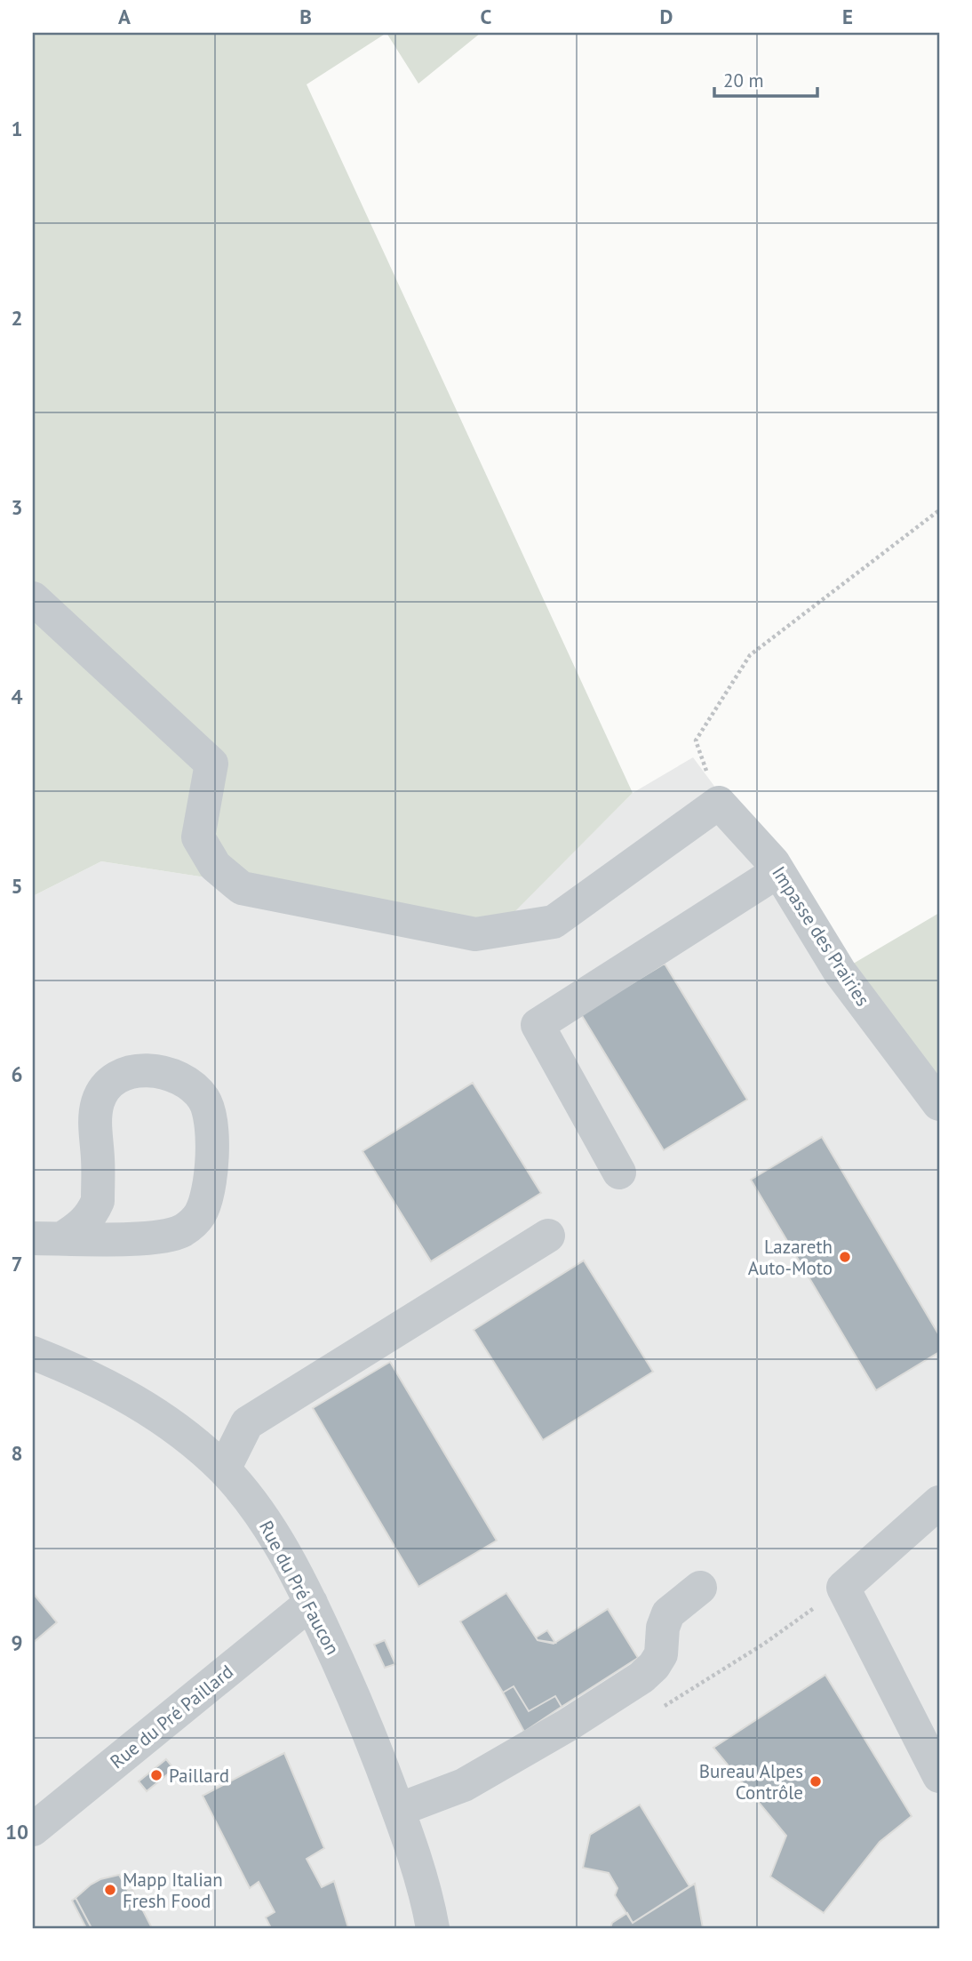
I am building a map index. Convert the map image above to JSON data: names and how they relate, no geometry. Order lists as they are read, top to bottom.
{
  "streets": {
    "street": ["Impasse des Prairies", "Rue du Pré Faucon", "Rue du Pré Paillard"]
  },
  "crossings": [
    ["Rue du Pré Faucon", "Rue du Pré Paillard"]
  ],
  "places": [
    "Lazareth Auto-Moto",
    "Paillard",
    "Bureau Alpes Contrôle",
    "Mapp Italian Fresh Food"
  ],
  "scale_bar": "20 m",
  "grid": {
    "columns": [
      "A",
      "B",
      "C",
      "D",
      "E"
    ],
    "rows": [
      "1",
      "2",
      "3",
      "4",
      "5",
      "6",
      "7",
      "8",
      "9",
      "10"
    ]
  }
}
